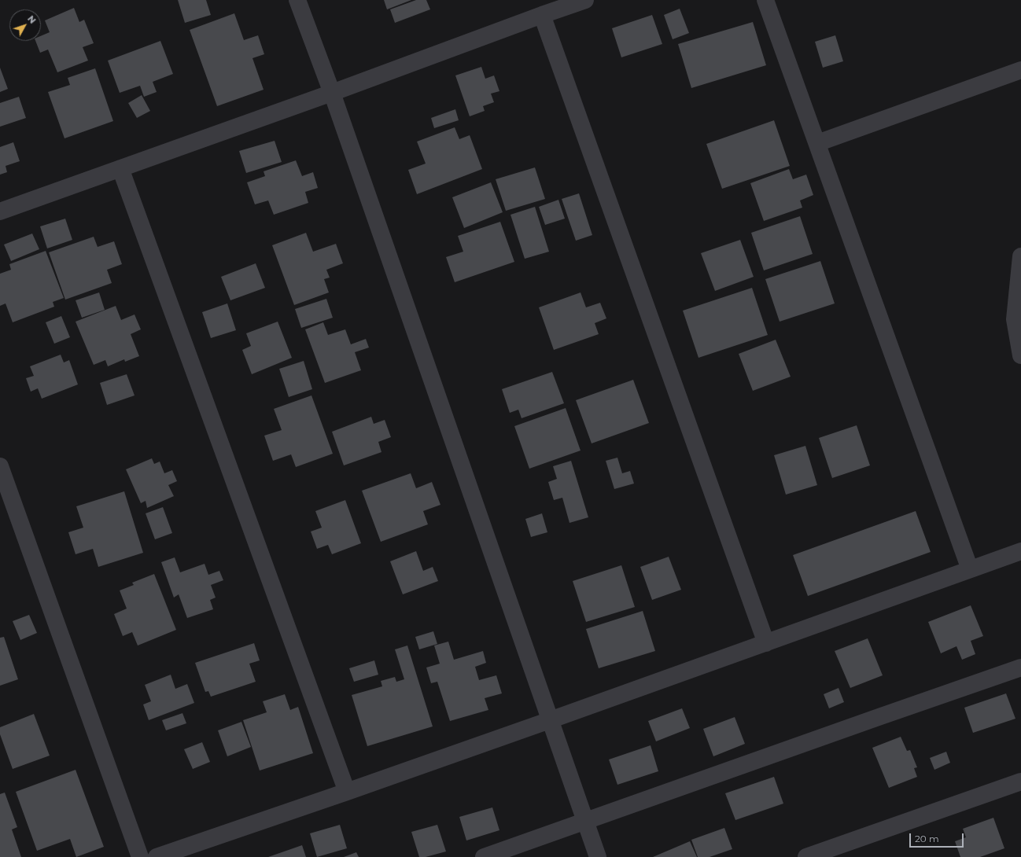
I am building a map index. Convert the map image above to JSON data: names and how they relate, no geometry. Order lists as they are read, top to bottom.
{
  "scale_bar": "20 m",
  "north": "top right"
}
